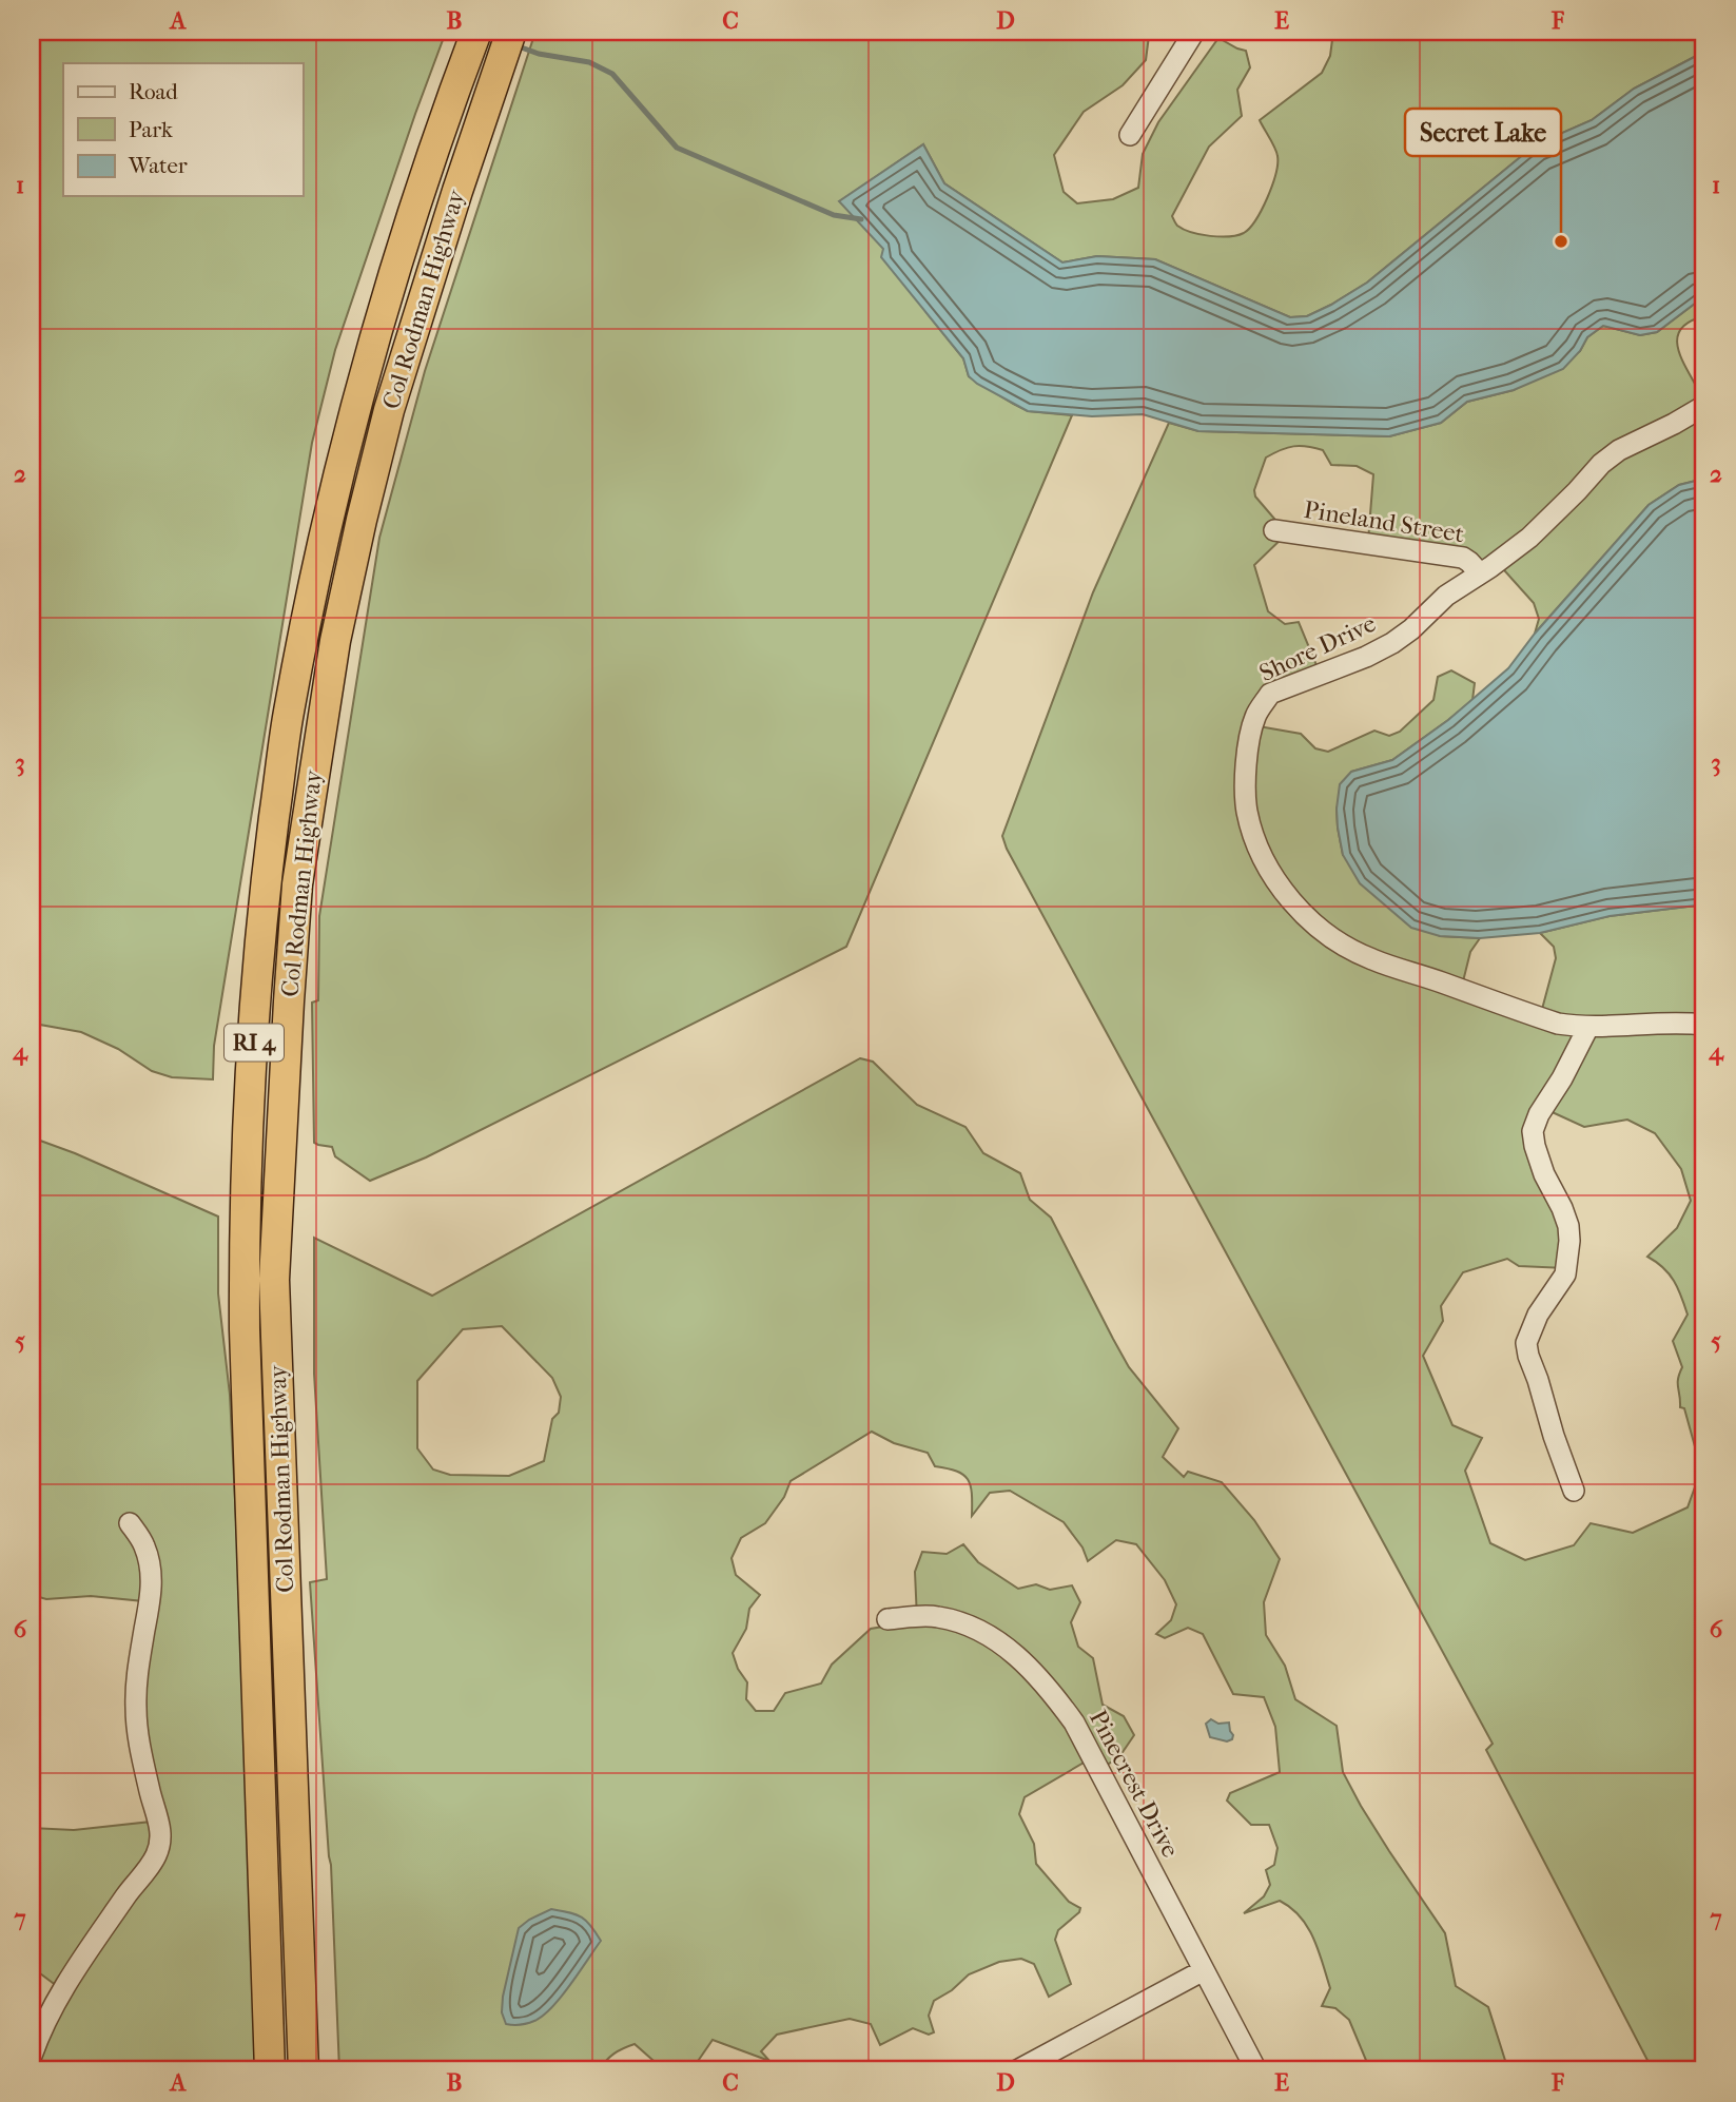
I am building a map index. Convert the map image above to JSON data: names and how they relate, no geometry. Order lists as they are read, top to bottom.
{
  "streets": {
    "highway": ["Col Rodman Highway", "RI 4"],
    "street": ["Pineland Street", "Shore Drive", "Pinecrest Drive"]
  },
  "crossings": [
    ["Pineland Street", "Shore Drive"]
  ],
  "places": ["Secret Lake"],
  "legend": ["Road", "Park", "Water"],
  "grid": {
    "columns": [
      "A",
      "B",
      "C",
      "D",
      "E",
      "F"
    ],
    "rows": [
      "1",
      "2",
      "3",
      "4",
      "5",
      "6",
      "7"
    ]
  }
}
